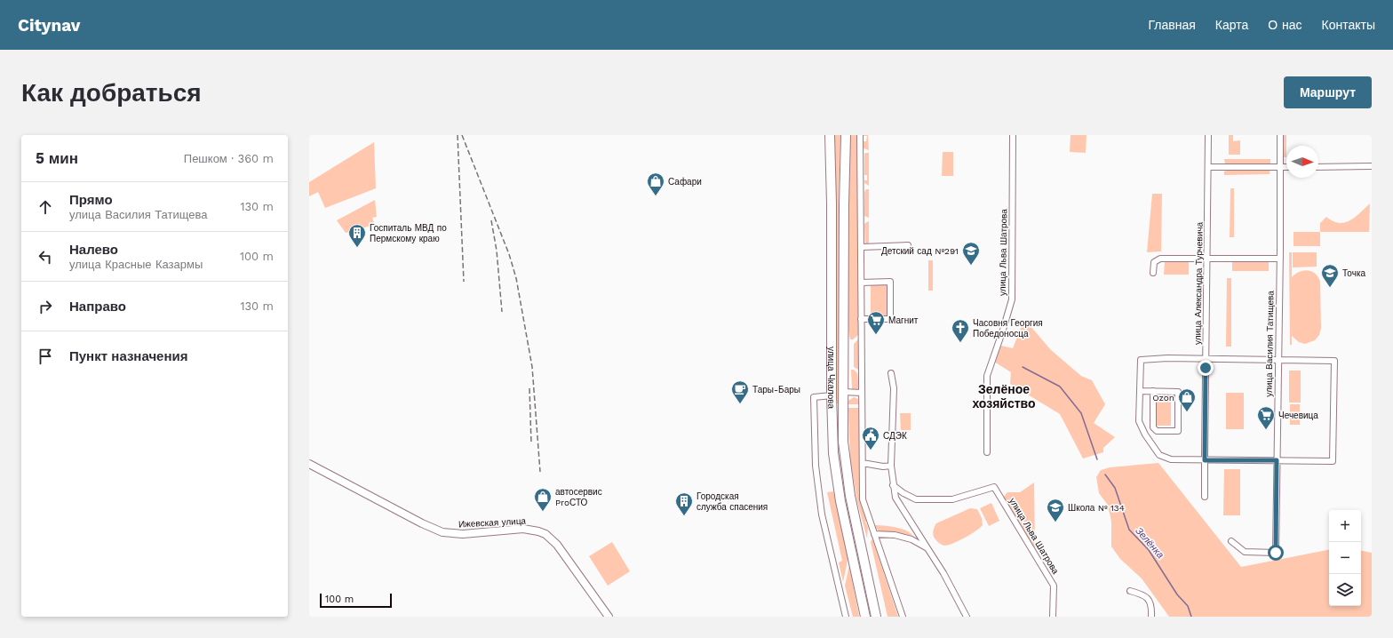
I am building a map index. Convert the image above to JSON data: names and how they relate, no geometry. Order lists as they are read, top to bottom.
{
  "streets": {
    "main road": ["улица Чкалова"],
    "street": [
      "улица Льва Шатрова",
      "улица Александра Турчевича",
      "улица Василия Татищева",
      "Ижевская улица"
    ]
  },
  "districts": ["Зелёное хозяйство"],
  "water": ["Зелёнка"],
  "places": {
    "shop": ["Сафари", "Ozon", "автосервис ProСТО"],
    "building": ["Госпиталь МВД по Пермскому краю", "Городская служба спасения"],
    "school or university": ["Детский сад №291", "Точка", "Школа № 134"],
    "supermarket": ["Магнит", "Чечевица"],
    "church": ["Часовня Георгия Победоносца"],
    "cafe": ["Тары-Бары"],
    "public building": ["СДЭК"]
  },
  "scale_bar": "100 m",
  "north": "right",
  "page": {
    "header": "Citynav",
    "nav": [
      "Главная",
      "Карта",
      "О нас",
      "Контакты"
    ],
    "buttons": "Маршрут",
    "title": "Как добраться",
    "heading": ["5 мин", "Пешком · 360 m"],
    "list": [
      ["Прямо", "улица Василия Татищева", "130 m"],
      ["Налево", "улица Красные Казармы", "100 m"],
      ["Направо", "130 m"],
      "Пункт назначения"
    ],
    "map_buttons": ["+", "−"],
    "scale": "100 m"
  }
}
